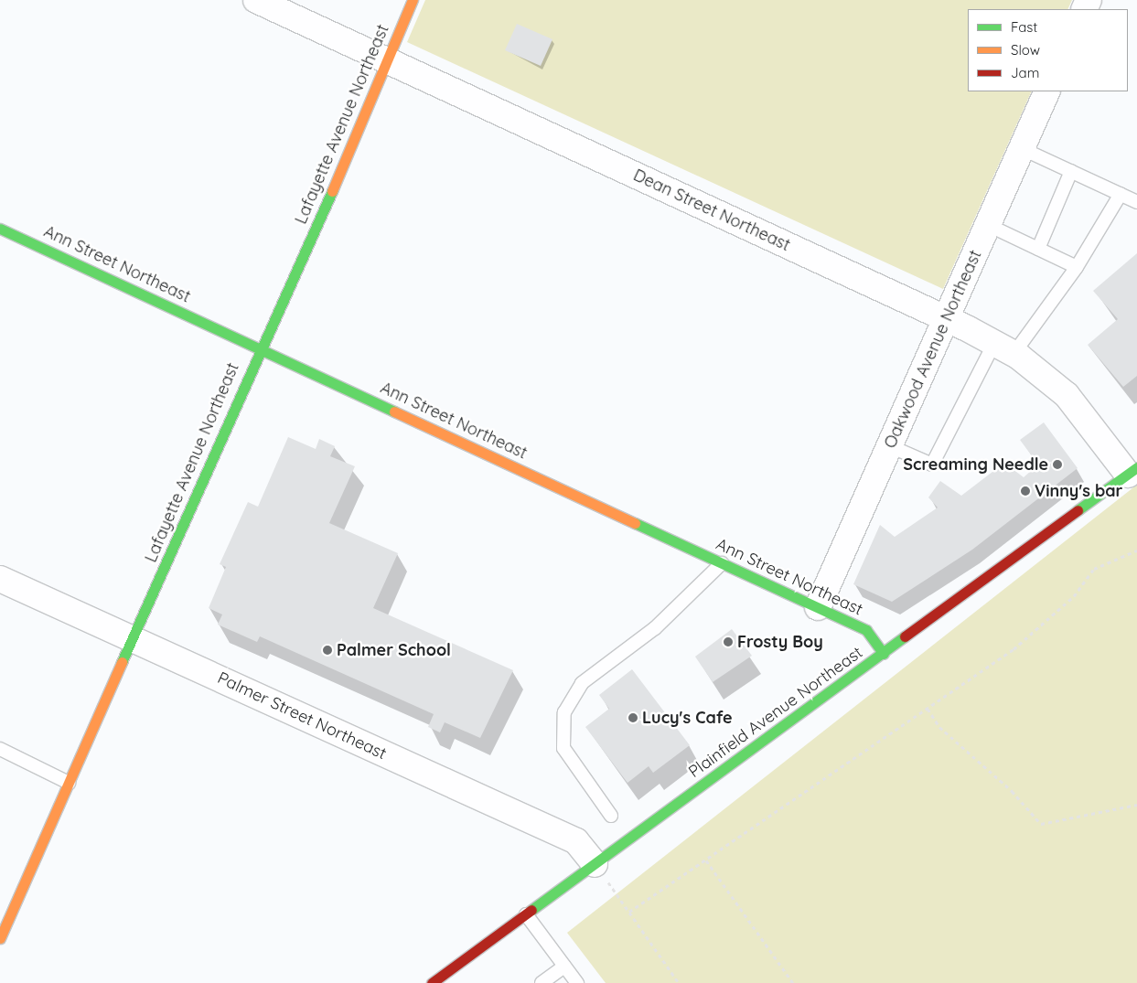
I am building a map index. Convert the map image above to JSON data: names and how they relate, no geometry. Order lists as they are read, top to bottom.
{
  "streets": {
    "main road": ["Lafayette Avenue Northeast", "Ann Street Northeast", "Plainfield Avenue Northeast"],
    "street": ["Dean Street Northeast", "Oakwood Avenue Northeast", "Palmer Street Northeast"]
  },
  "crossings": [
    ["Lafayette Avenue Northeast", "Dean Street Northeast"],
    ["Lafayette Avenue Northeast", "Ann Street Northeast"],
    ["Lafayette Avenue Northeast", "Palmer Street Northeast"],
    ["Dean Street Northeast", "Oakwood Avenue Northeast"],
    ["Dean Street Northeast", "Plainfield Avenue Northeast"],
    ["Ann Street Northeast", "Oakwood Avenue Northeast"],
    ["Ann Street Northeast", "Plainfield Avenue Northeast"],
    ["Plainfield Avenue Northeast", "Palmer Street Northeast"]
  ],
  "places": [
    "Screaming Needle",
    "Vinny's bar",
    "Frosty Boy",
    "Palmer School",
    "Lucy's Cafe"
  ],
  "legend": ["Fast", "Slow", "Jam"]
}
